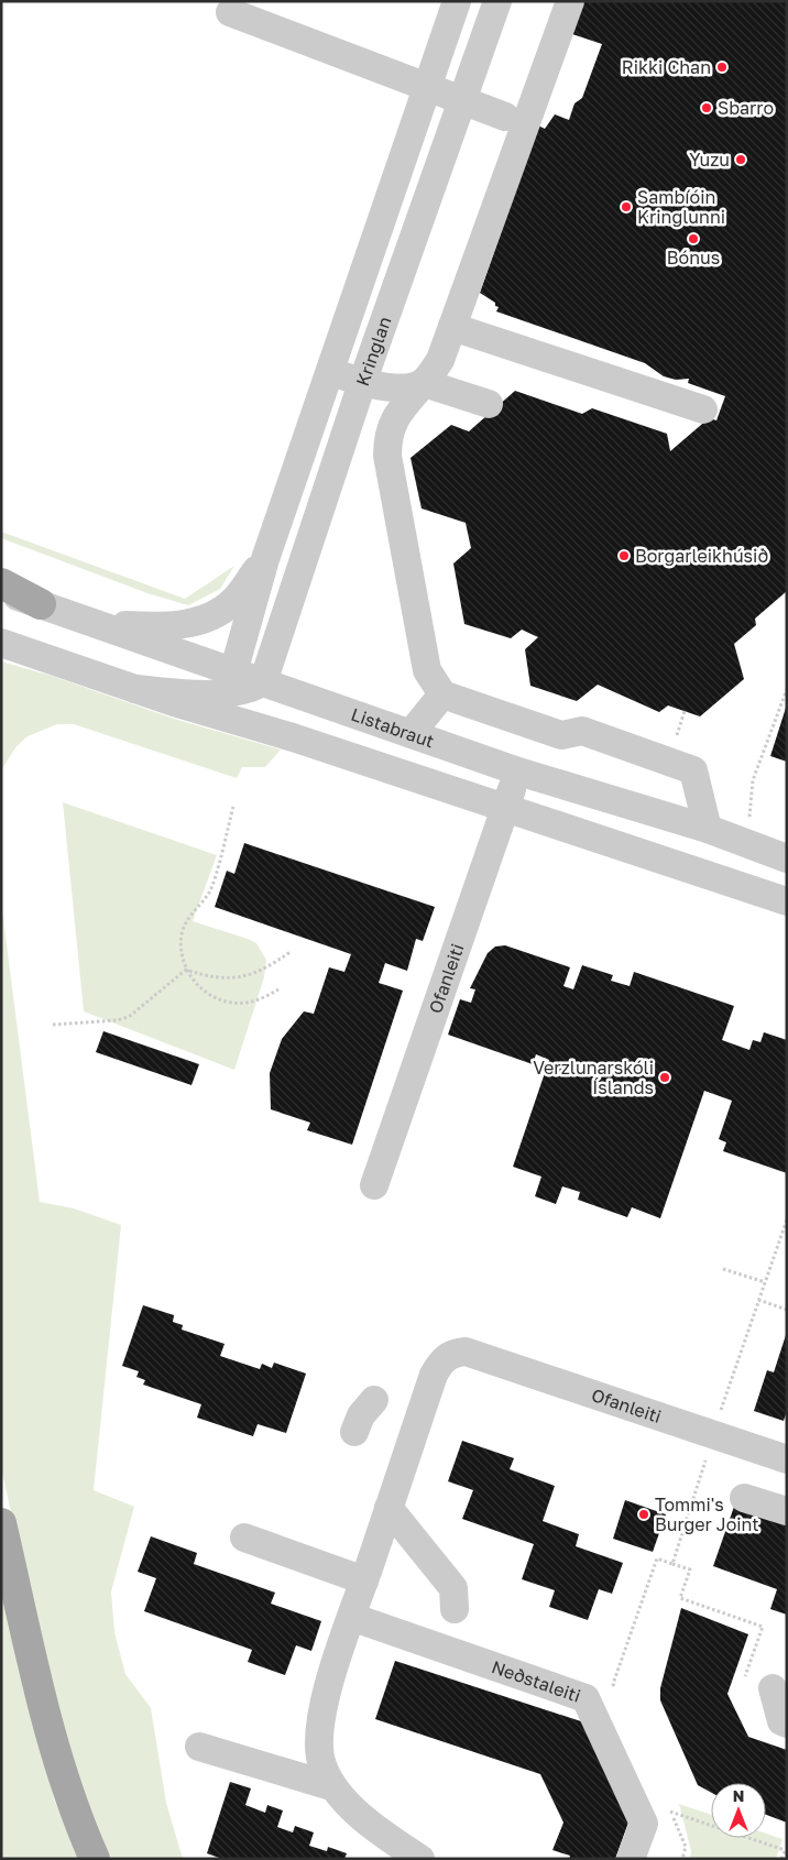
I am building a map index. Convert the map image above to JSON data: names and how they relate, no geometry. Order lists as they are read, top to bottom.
{
  "streets": {
    "street": [
      "Kringlan",
      "Listabraut",
      "Ofanleiti",
      "Neðstaleiti"
    ]
  },
  "crossings": [
    ["Kringlan", "Listabraut"],
    ["Listabraut", "Ofanleiti"]
  ],
  "places": [
    "Rikki Chan",
    "Sbarro",
    "Yuzu",
    "Sambíóin Kringlunni",
    "Bónus",
    "Borgarleikhúsið",
    "Verzlunarskóli Íslands",
    "Tommi's Burger Joint"
  ],
  "north": "top"
}
